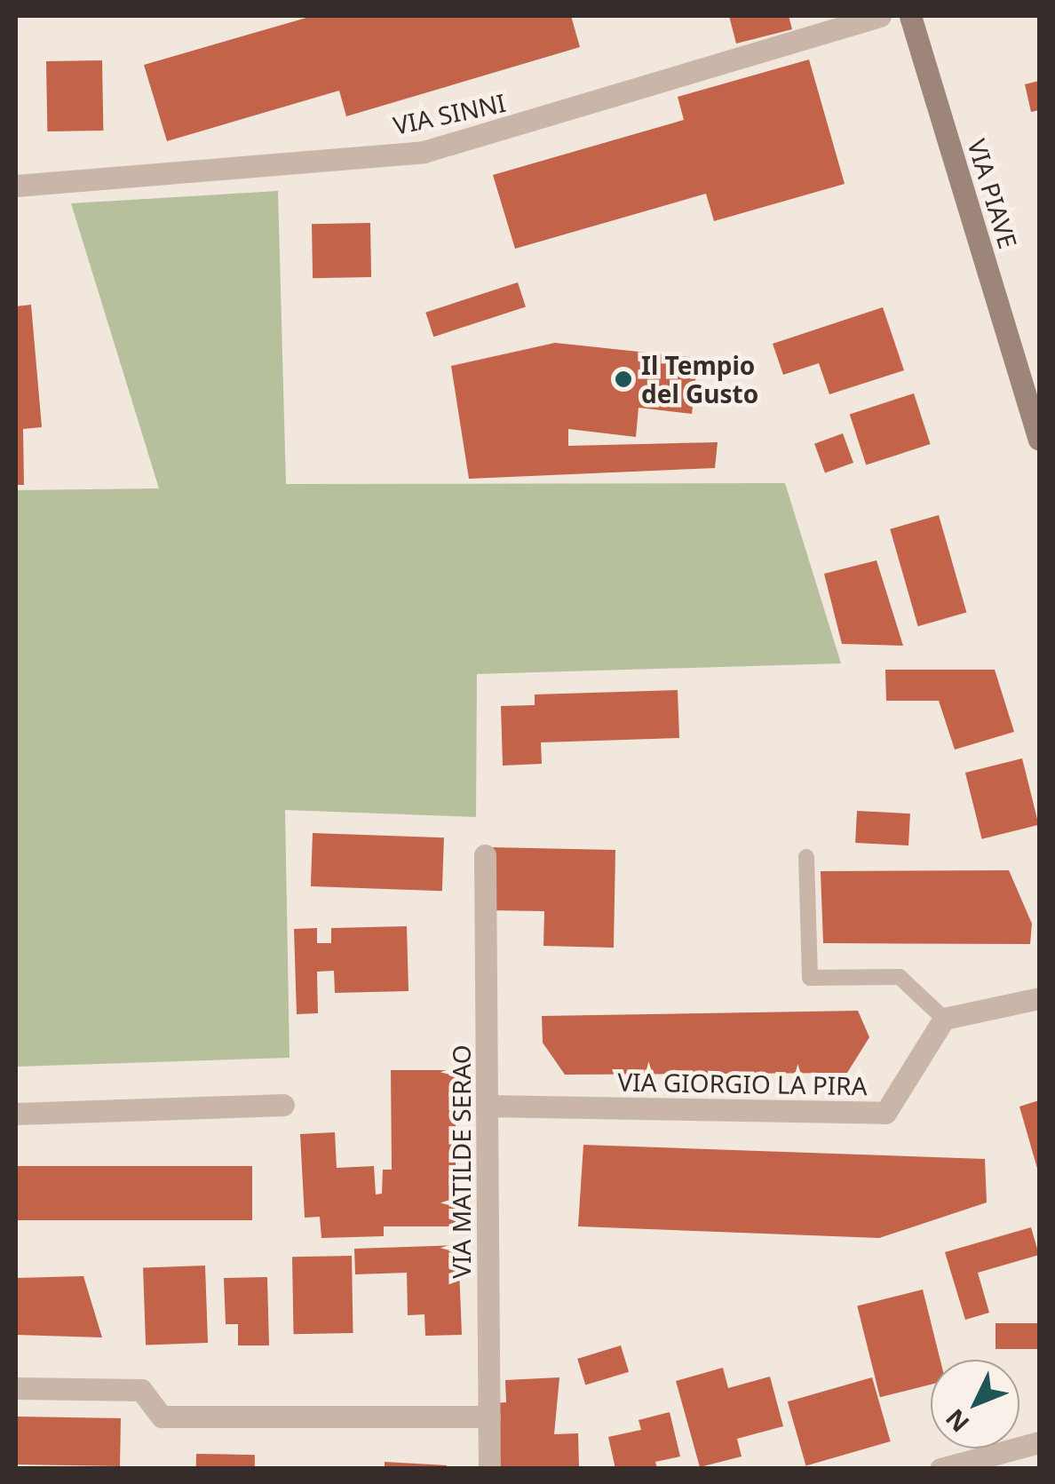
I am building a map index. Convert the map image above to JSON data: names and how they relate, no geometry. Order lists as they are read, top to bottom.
{
  "streets": {
    "main road": ["VIA PIAVE"],
    "street": ["VIA SINNI", "VIA GIORGIO LA PIRA", "VIA MATILDE SERAO"]
  },
  "crossings": [
    ["VIA GIORGIO LA PIRA", "VIA MATILDE SERAO"]
  ],
  "places": ["Il Tempio del Gusto"],
  "north": "bottom left"
}
